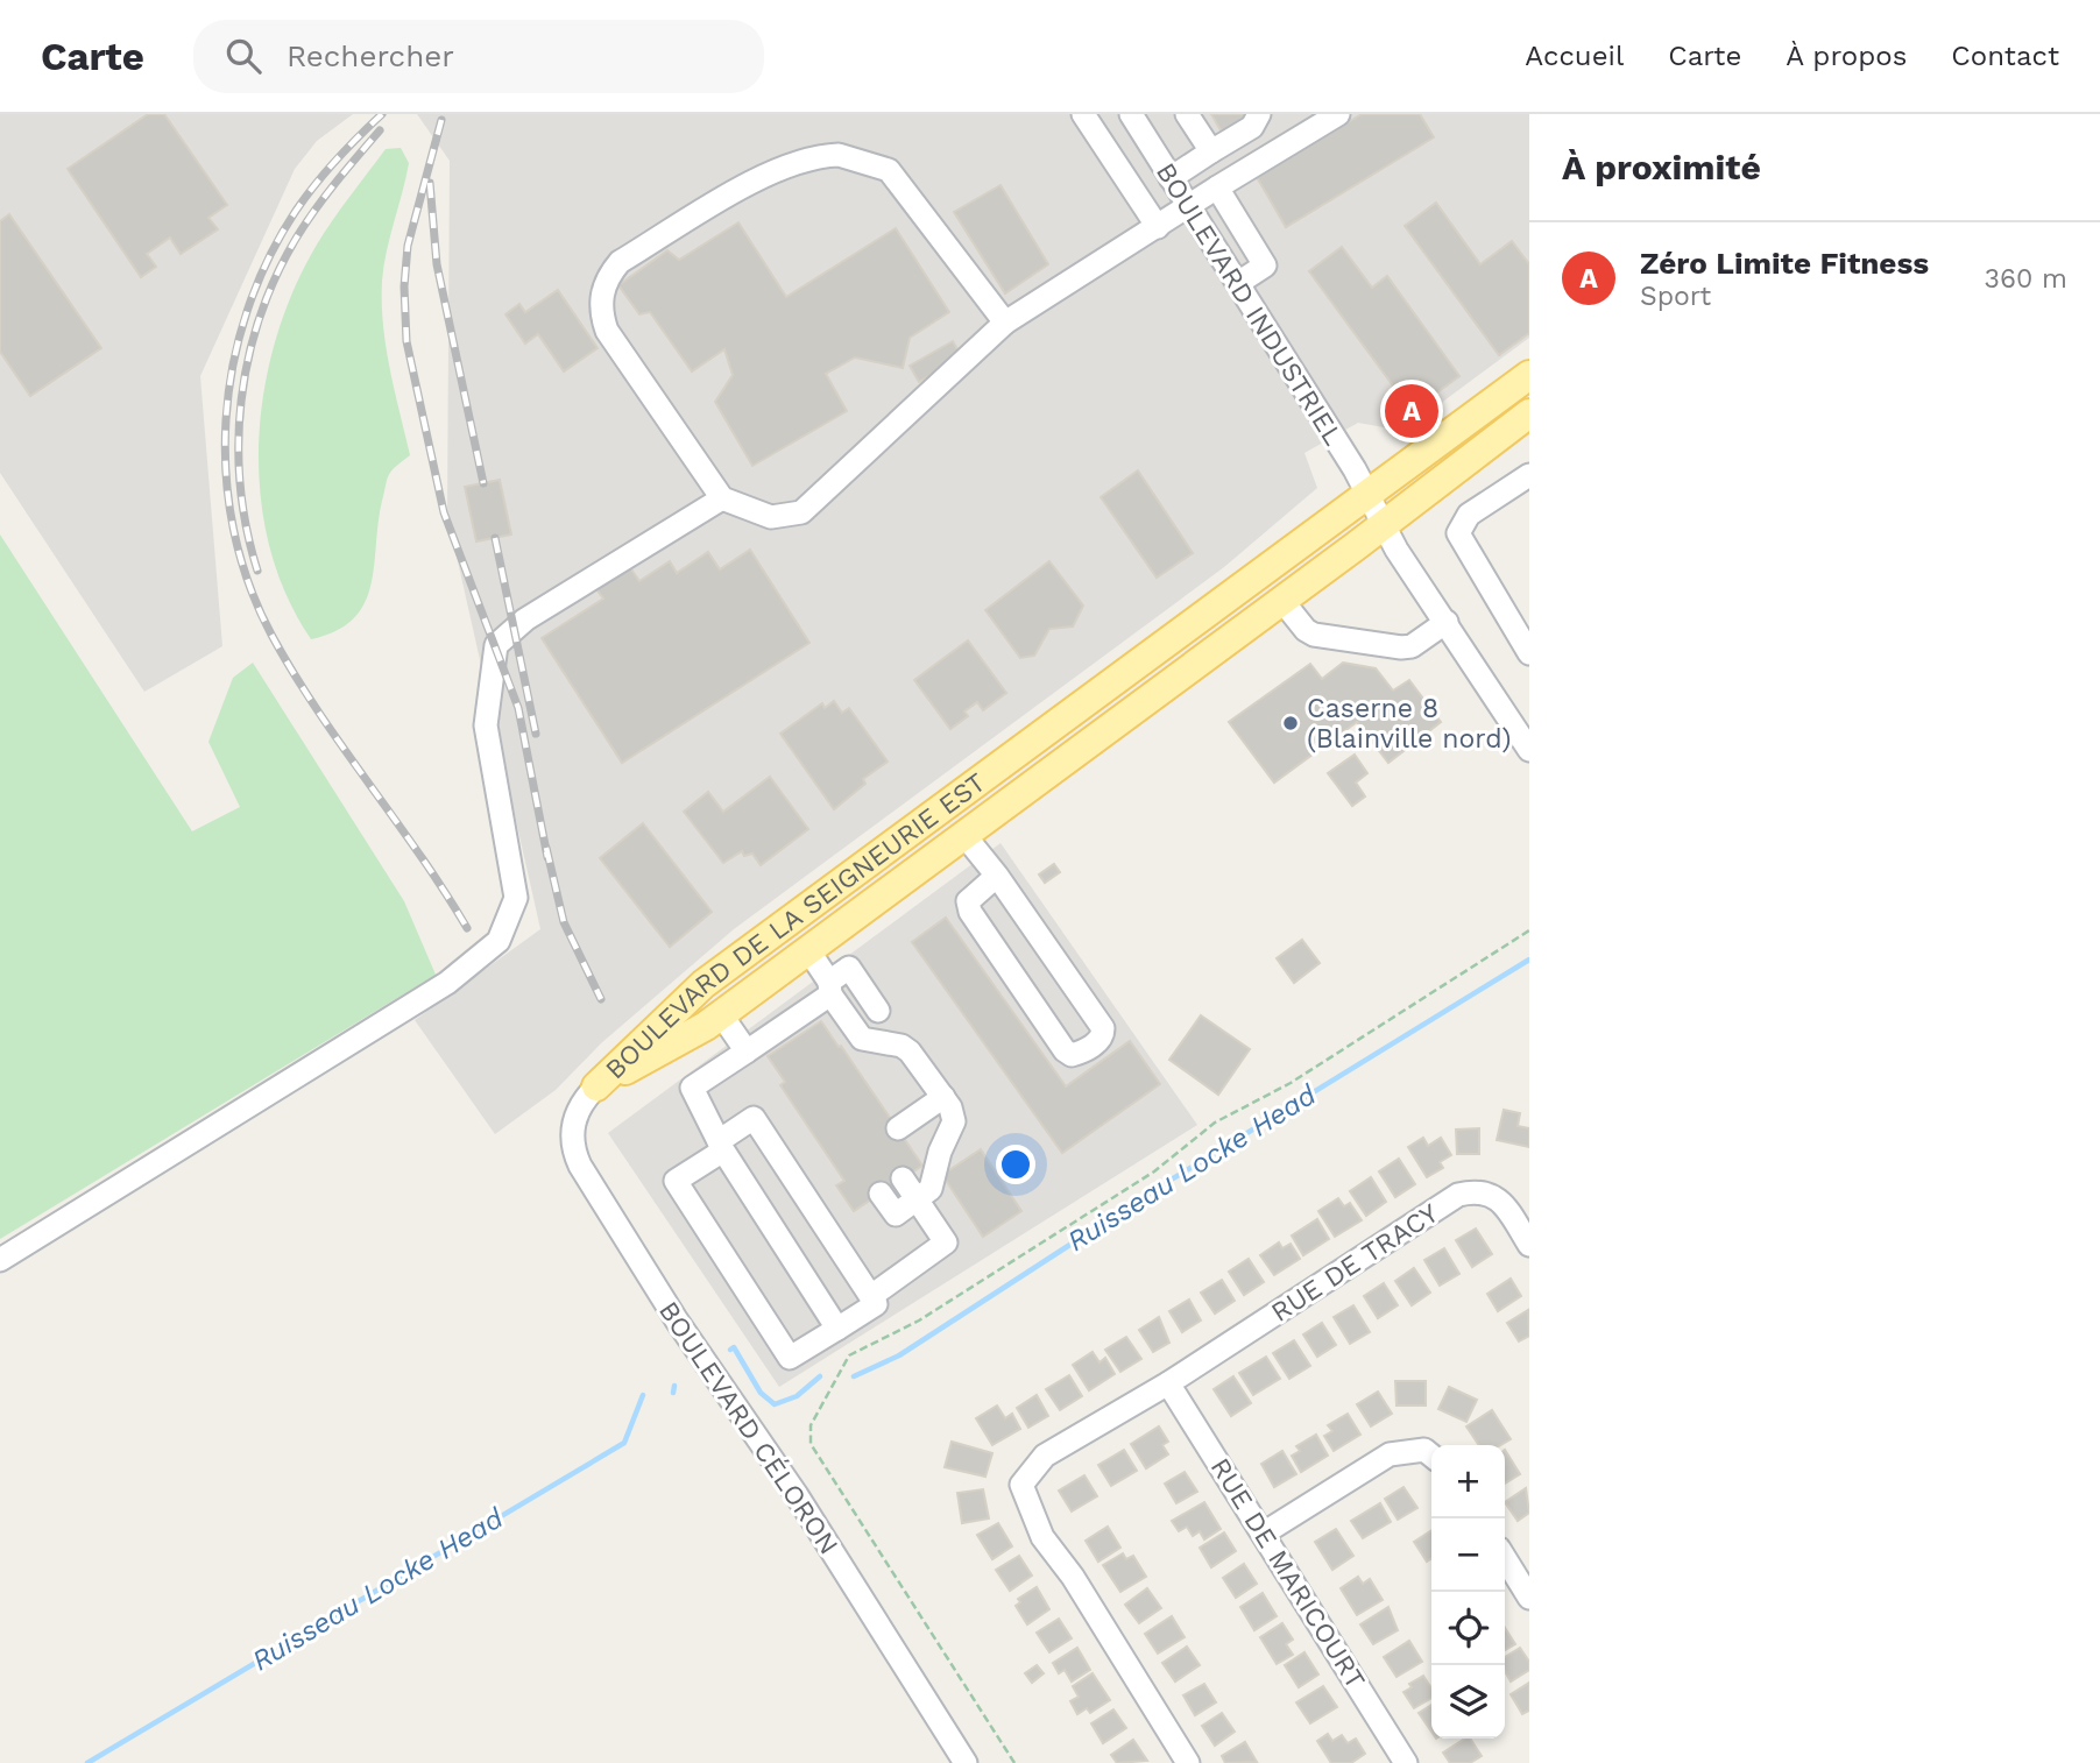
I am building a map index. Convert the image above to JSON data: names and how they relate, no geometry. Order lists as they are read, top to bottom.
{
  "streets": {
    "main road": ["BOULEVARD DE LA SEIGNEURIE EST"],
    "street": [
      "BOULEVARD INDUSTRIEL",
      "RUE DE TRACY",
      "BOULEVARD CÉLORON",
      "RUE DE MARICOURT"
    ]
  },
  "crossings": [
    ["BOULEVARD INDUSTRIEL", "BOULEVARD DE LA SEIGNEURIE EST"],
    ["BOULEVARD DE LA SEIGNEURIE EST", "BOULEVARD CÉLORON"],
    ["RUE DE TRACY", "RUE DE MARICOURT"]
  ],
  "water": ["Ruisseau Locke Head"],
  "places": ["Caserne 8 (Blainville nord)"],
  "page": {
    "header": "Carte",
    "search": "Rechercher",
    "nav": [
      "Accueil",
      "Carte",
      "À propos",
      "Contact"
    ],
    "heading": "À proximité",
    "list": [
      {
        "mark": "A",
        "name": "Zéro Limite Fitness",
        "note": "Sport",
        "value": "360 m"
      }
    ],
    "pins": "A",
    "map_buttons": ["+", "−"]
  }
}
